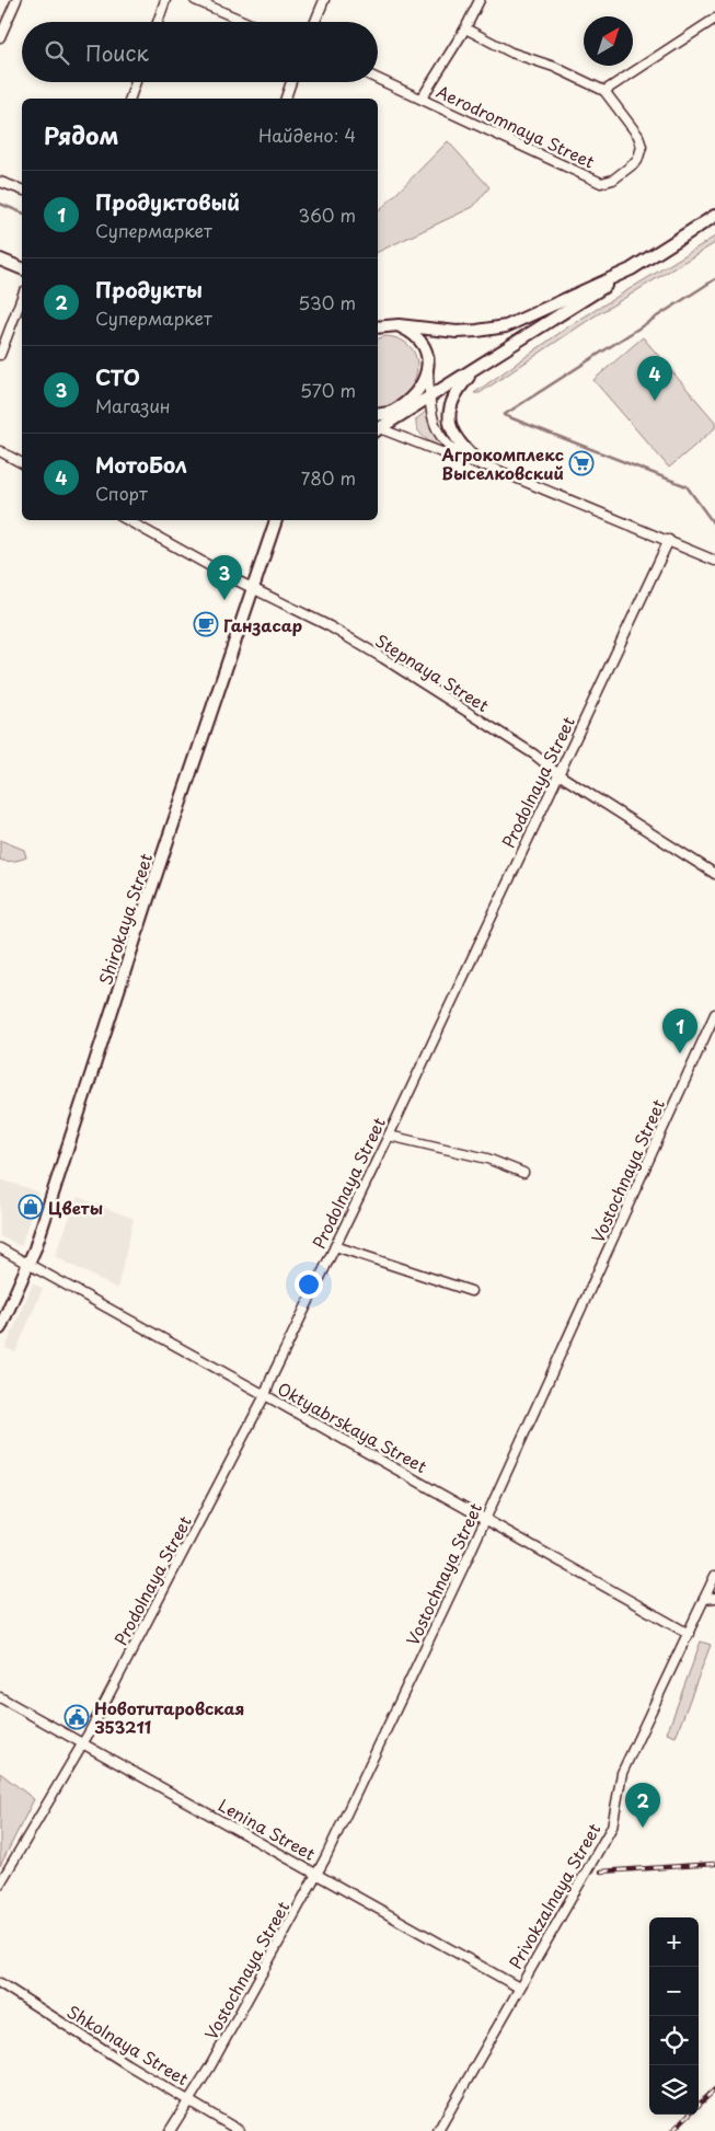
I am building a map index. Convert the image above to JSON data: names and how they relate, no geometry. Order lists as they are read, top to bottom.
{
  "streets": {
    "main road": ["Shirokaya Street"],
    "street": [
      "Aerodromnaya Street",
      "Stepnaya Street",
      "Prodolnaya Street",
      "Vostochnaya Street",
      "Oktyabrskaya Street",
      "Lenina Street",
      "Privokzalnaya Street",
      "Shkolnaya Street"
    ]
  },
  "crossings": [
    ["Stepnaya Street", "Prodolnaya Street"],
    ["Stepnaya Street", "Shirokaya Street"],
    ["Prodolnaya Street", "Oktyabrskaya Street"],
    ["Prodolnaya Street", "Lenina Street"],
    ["Shirokaya Street", "Oktyabrskaya Street"],
    ["Vostochnaya Street", "Oktyabrskaya Street"],
    ["Vostochnaya Street", "Lenina Street"],
    ["Vostochnaya Street", "Shkolnaya Street"],
    ["Oktyabrskaya Street", "Privokzalnaya Street"],
    ["Lenina Street", "Privokzalnaya Street"]
  ],
  "places": {
    "supermarket": ["Агрокомплекс Выселковский"],
    "cafe": ["Ганзасар"],
    "shop": ["Цветы"],
    "public building": ["Новотитаровская 353211"]
  },
  "north": "top right",
  "page": {
    "search": "Поиск",
    "heading": ["Рядом", "Найдено: 4"],
    "list": [
      {
        "mark": "1",
        "name": "Продуктовый",
        "note": "Супермаркет",
        "value": "360 m"
      },
      {
        "mark": "2",
        "name": "Продукты",
        "note": "Супермаркет",
        "value": "530 m"
      },
      {
        "mark": "3",
        "name": "СТО",
        "note": "Магазин",
        "value": "570 m"
      },
      {
        "mark": "4",
        "name": "МотоБол",
        "note": "Спорт",
        "value": "780 m"
      }
    ],
    "pins": [
      "4",
      "3",
      "1",
      "2"
    ],
    "map_buttons": ["+", "−"]
  }
}
